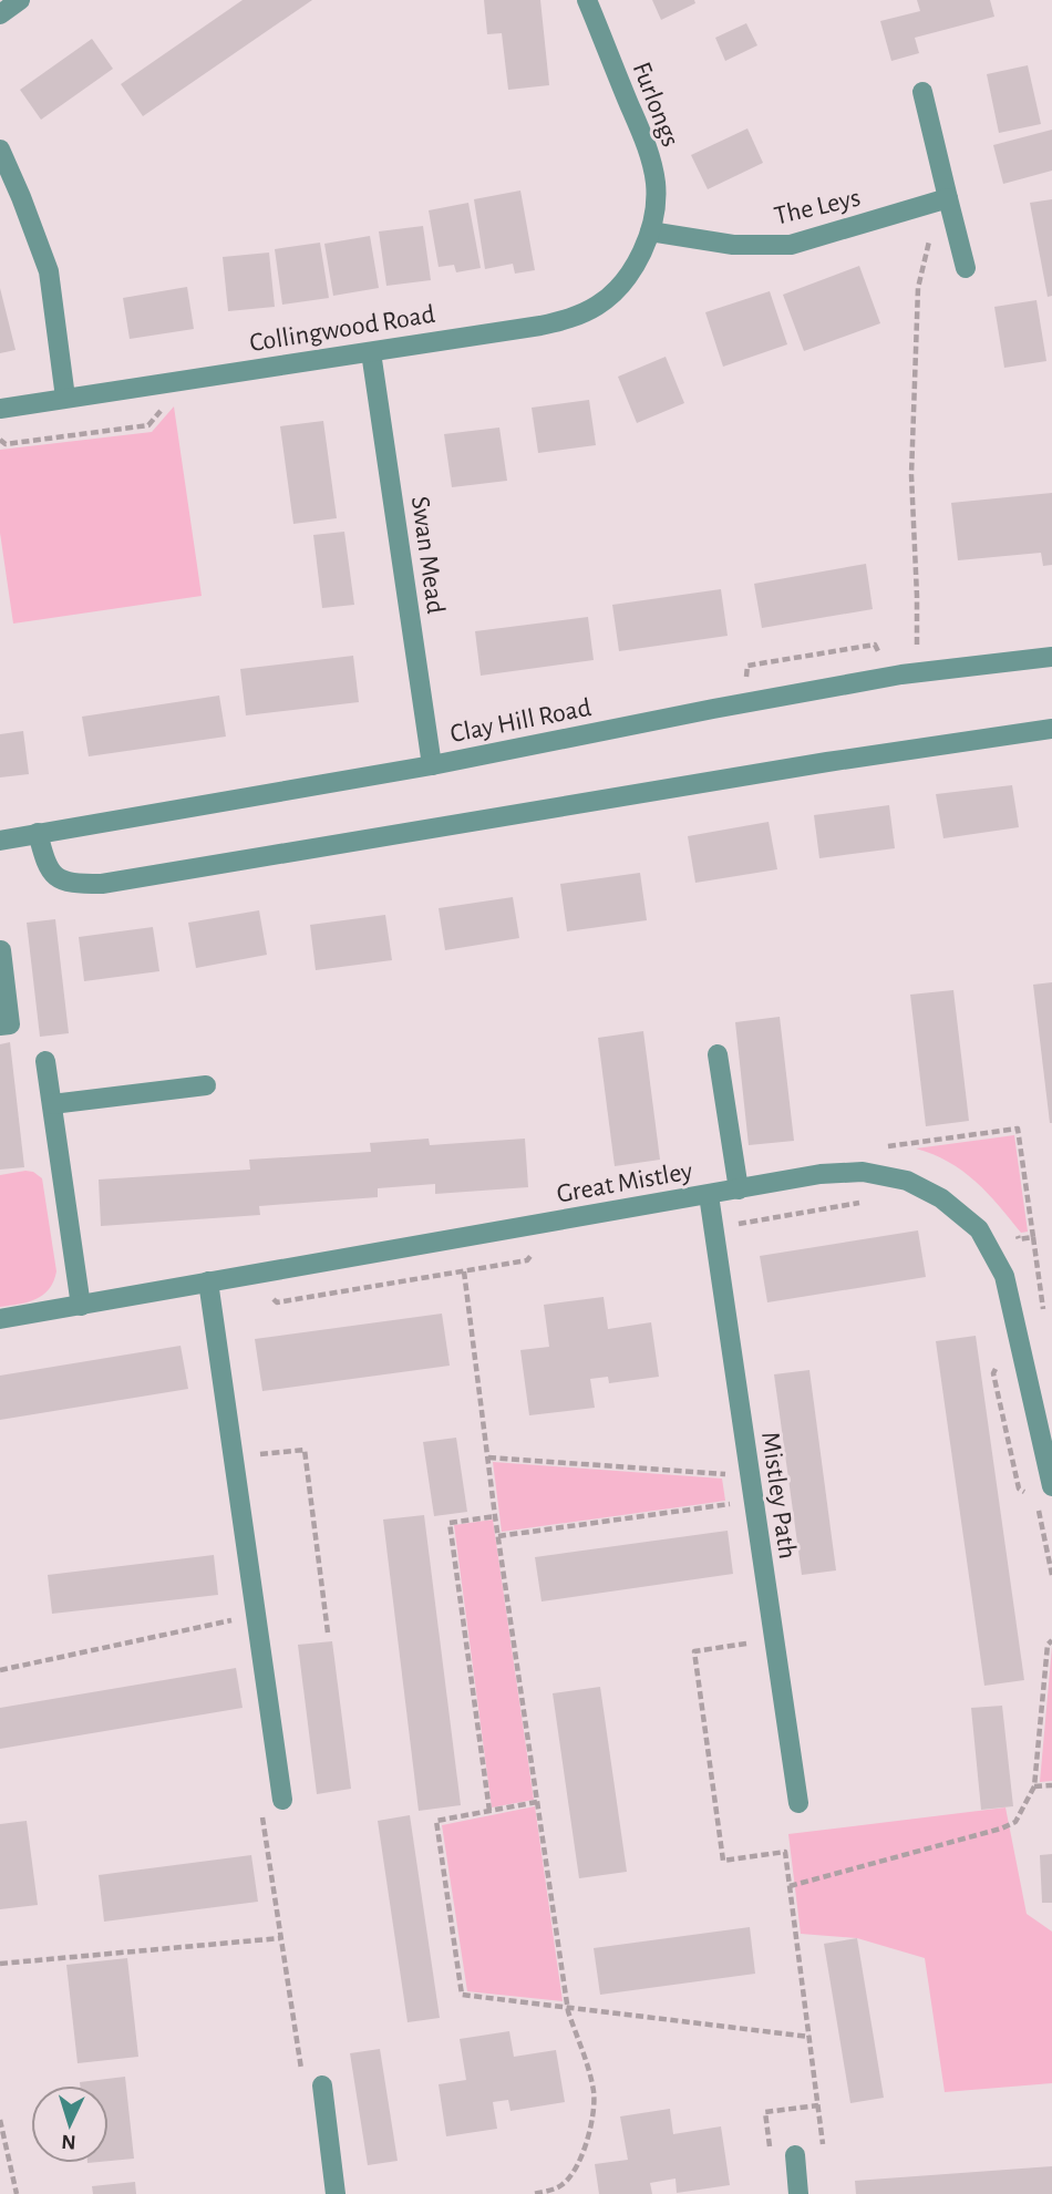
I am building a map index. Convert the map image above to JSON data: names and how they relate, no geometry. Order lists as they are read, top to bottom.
{
  "streets": {
    "street": [
      "Furlongs",
      "The Leys",
      "Collingwood Road",
      "Swan Mead",
      "Clay Hill Road",
      "Great Mistley",
      "Mistley Path"
    ]
  },
  "crossings": [
    ["Furlongs", "The Leys"],
    ["Furlongs", "Collingwood Road"],
    ["The Leys", "Collingwood Road"],
    ["Collingwood Road", "Swan Mead"],
    ["Swan Mead", "Clay Hill Road"],
    ["Great Mistley", "Mistley Path"]
  ],
  "north": "bottom"
}
